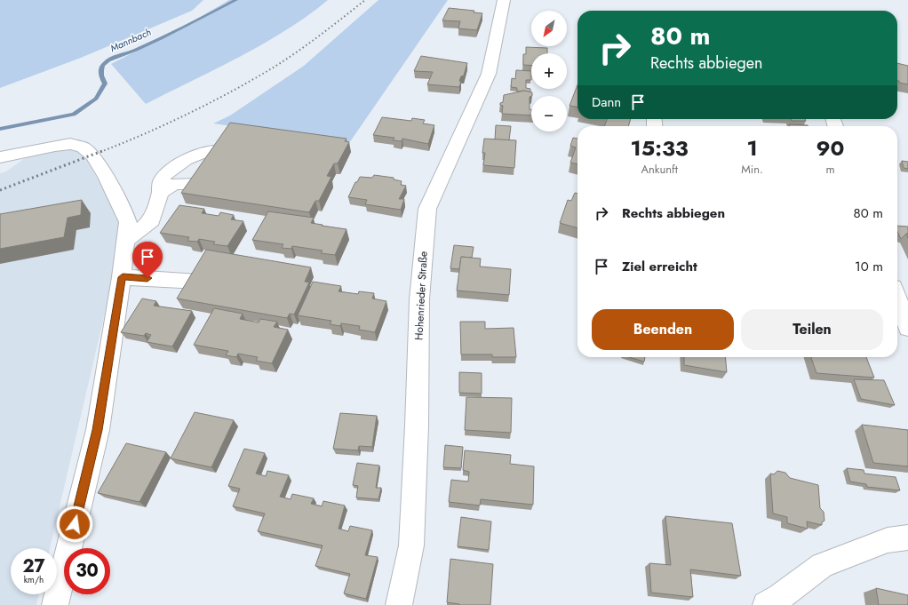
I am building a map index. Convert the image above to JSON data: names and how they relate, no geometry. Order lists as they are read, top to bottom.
{
  "streets": {
    "street": ["Hohenrieder Straße"]
  },
  "water": ["Mannbach"],
  "north": "bottom left",
  "page": {
    "map_buttons": ["+", "−"],
    "turn": ["80 m", "Rechts abbiegen"],
    "then": "Dann",
    "eta": [
      "15:33",
      "Ankunft",
      "1",
      "Min.",
      "90",
      "m"
    ],
    "list": [
      {
        "name": "Rechts abbiegen",
        "value": "80 m"
      },
      {
        "name": "Ziel erreicht",
        "value": "10 m"
      }
    ],
    "buttons": ["Beenden", "Teilen"],
    "speed": "27 km/h",
    "limit": "30"
  }
}
